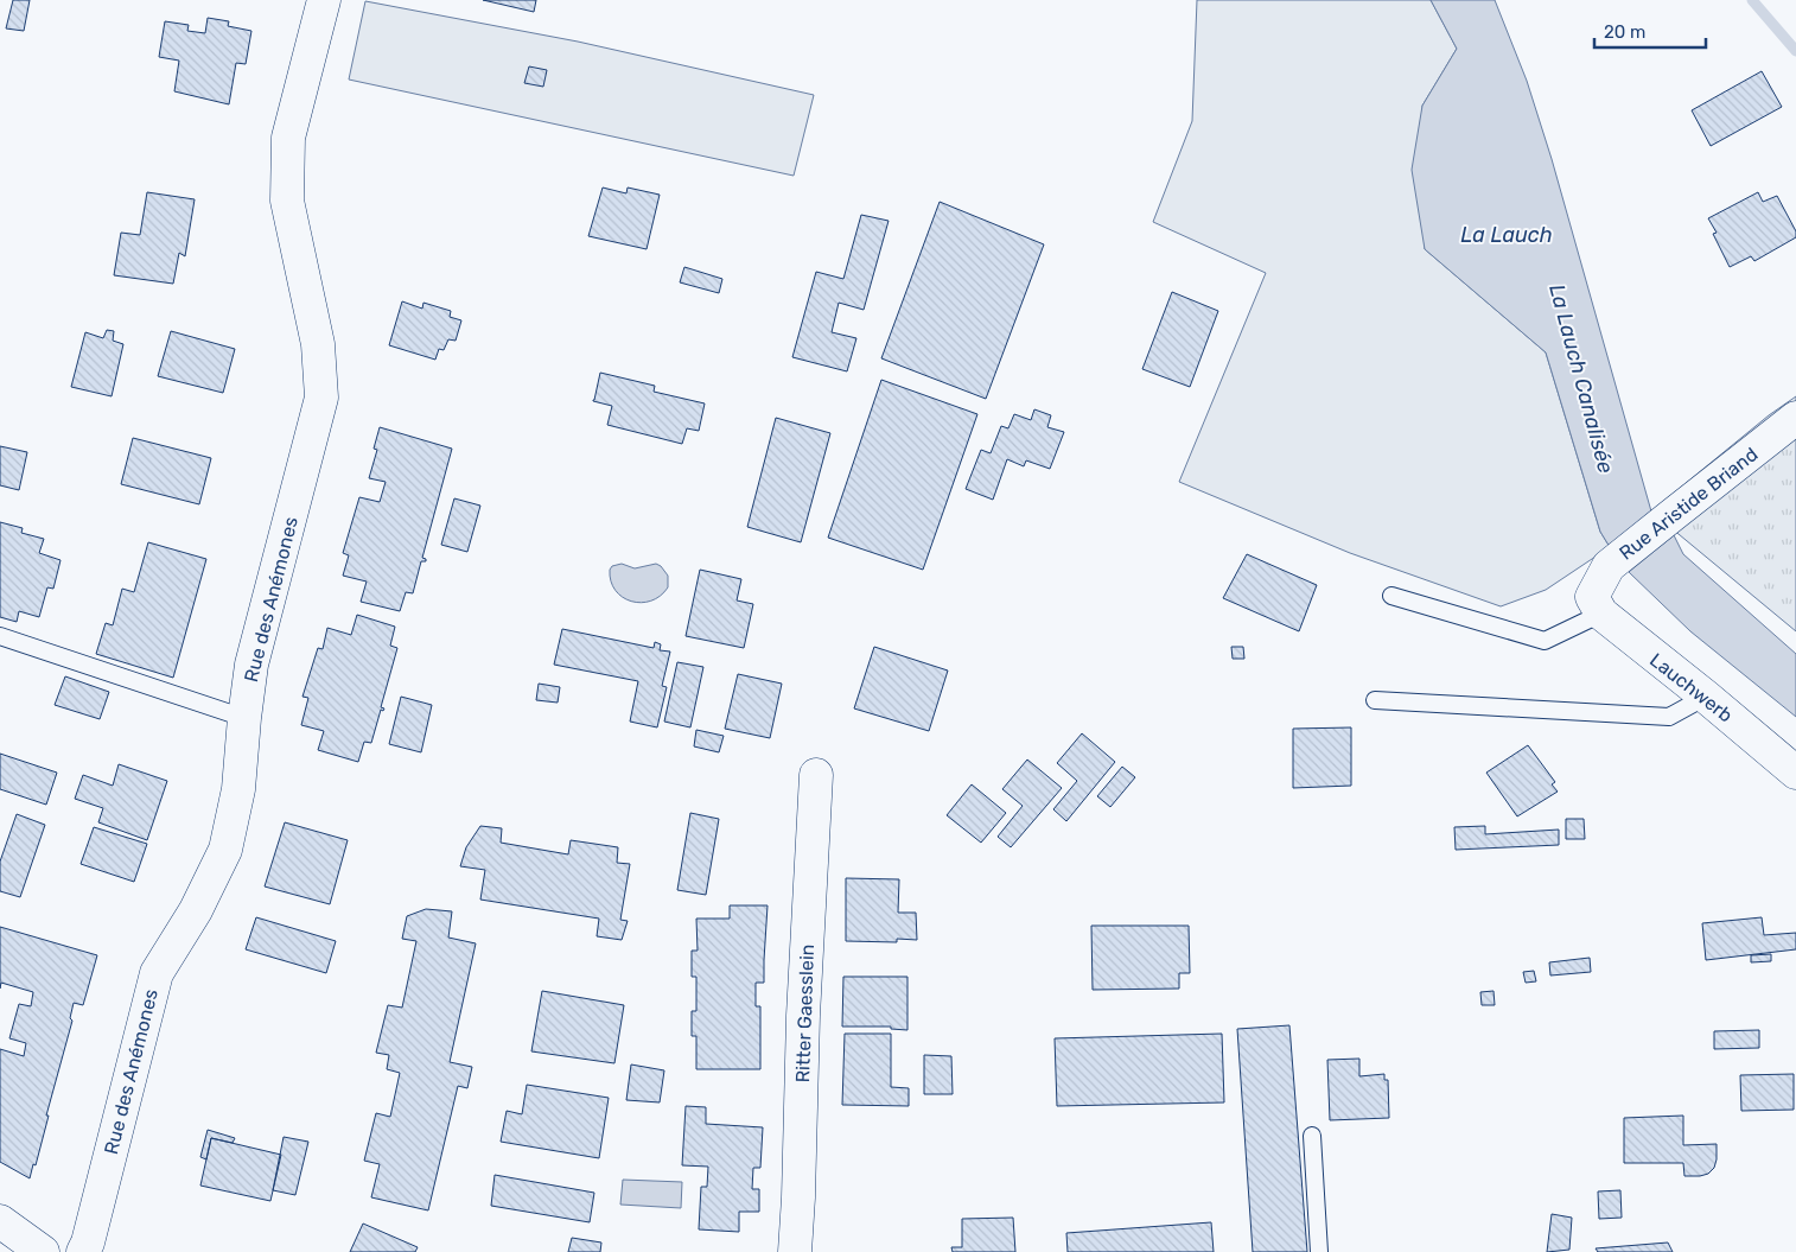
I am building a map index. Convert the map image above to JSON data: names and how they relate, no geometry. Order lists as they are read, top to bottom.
{
  "streets": {
    "street": [
      "Rue Aristide Briand",
      "Rue des Anémones",
      "Lauchwerb",
      "Ritter Gaesslein"
    ]
  },
  "crossings": [
    ["Rue Aristide Briand", "Lauchwerb"]
  ],
  "water": ["La Lauch", "La Lauch Canalisée"],
  "scale_bar": "20 m"
}
